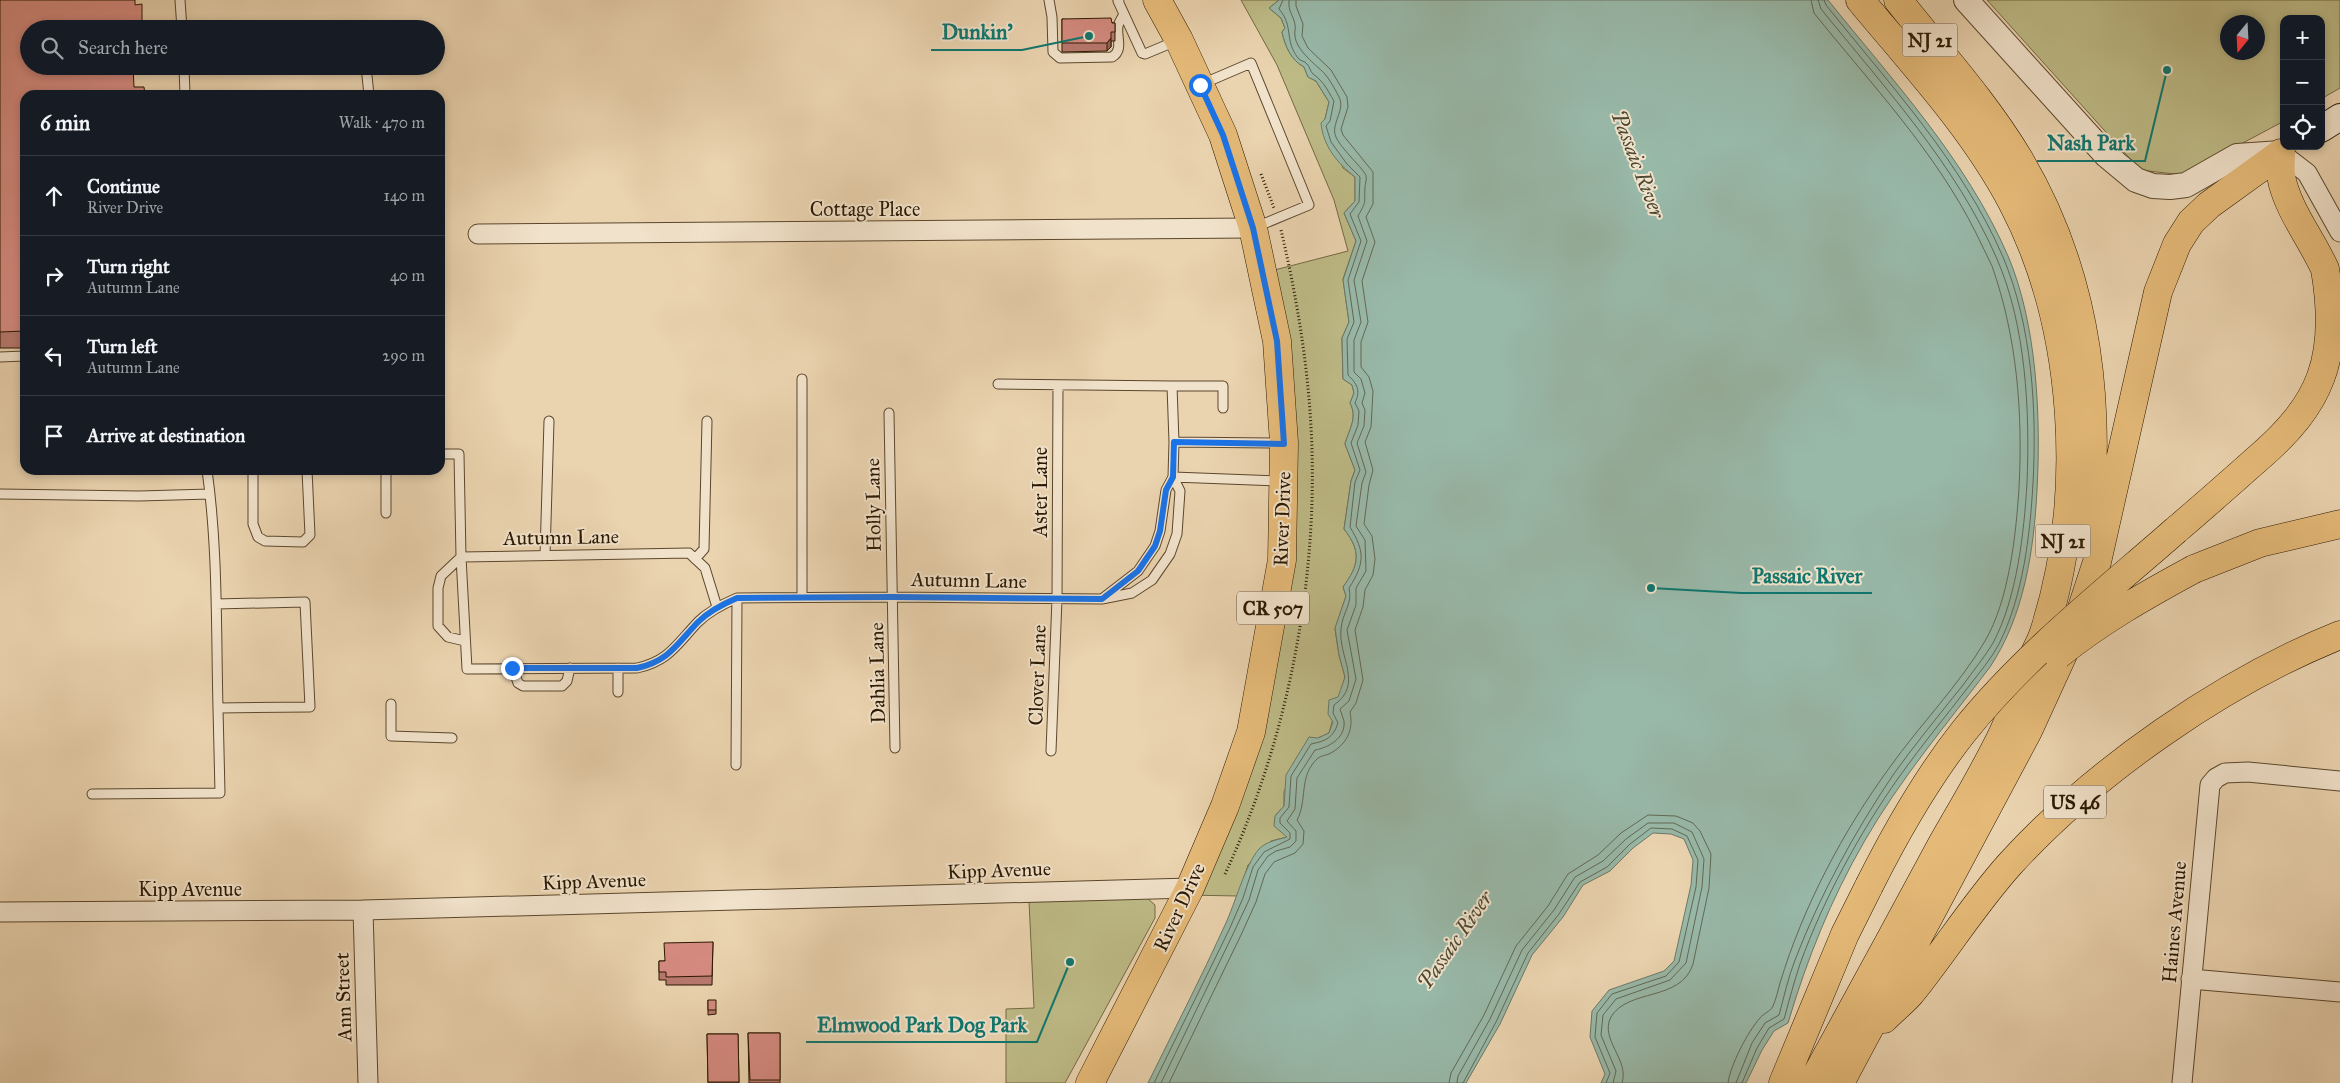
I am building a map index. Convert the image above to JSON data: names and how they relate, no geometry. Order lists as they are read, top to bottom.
{
  "streets": {
    "main road": [
      "NJ 21",
      "River Drive",
      "CR 507",
      "US 46"
    ],
    "street": [
      "Cottage Place",
      "Kipp Avenue",
      "Haines Avenue",
      "Ann Street"
    ],
    "lane": [
      "Aster Lane",
      "Holly Lane",
      "Autumn Lane",
      "Dahlia Lane",
      "Clover Lane"
    ]
  },
  "crossings": [
    ["NJ 21", "US 46"],
    ["Cottage Place", "River Drive"],
    ["Aster Lane", "Autumn Lane"],
    ["Aster Lane", "Clover Lane"],
    ["Holly Lane", "Autumn Lane"],
    ["Holly Lane", "Dahlia Lane"],
    ["River Drive", "Kipp Avenue"],
    ["Autumn Lane", "Dahlia Lane"],
    ["Autumn Lane", "Clover Lane"],
    ["Kipp Avenue", "Ann Street"]
  ],
  "water": ["Passaic River"],
  "places": [
    "Dunkin'",
    "Nash Park",
    "Passaic River",
    "Elmwood Park Dog Park"
  ],
  "north": "bottom",
  "page": {
    "map_buttons": ["+", "−"],
    "search": "Search here",
    "heading": ["6 min", "Walk · 470 m"],
    "list": [
      ["Continue", "River Drive", "140 m"],
      ["Turn right", "Autumn Lane", "40 m"],
      ["Turn left", "Autumn Lane", "290 m"],
      "Arrive at destination"
    ]
  }
}
